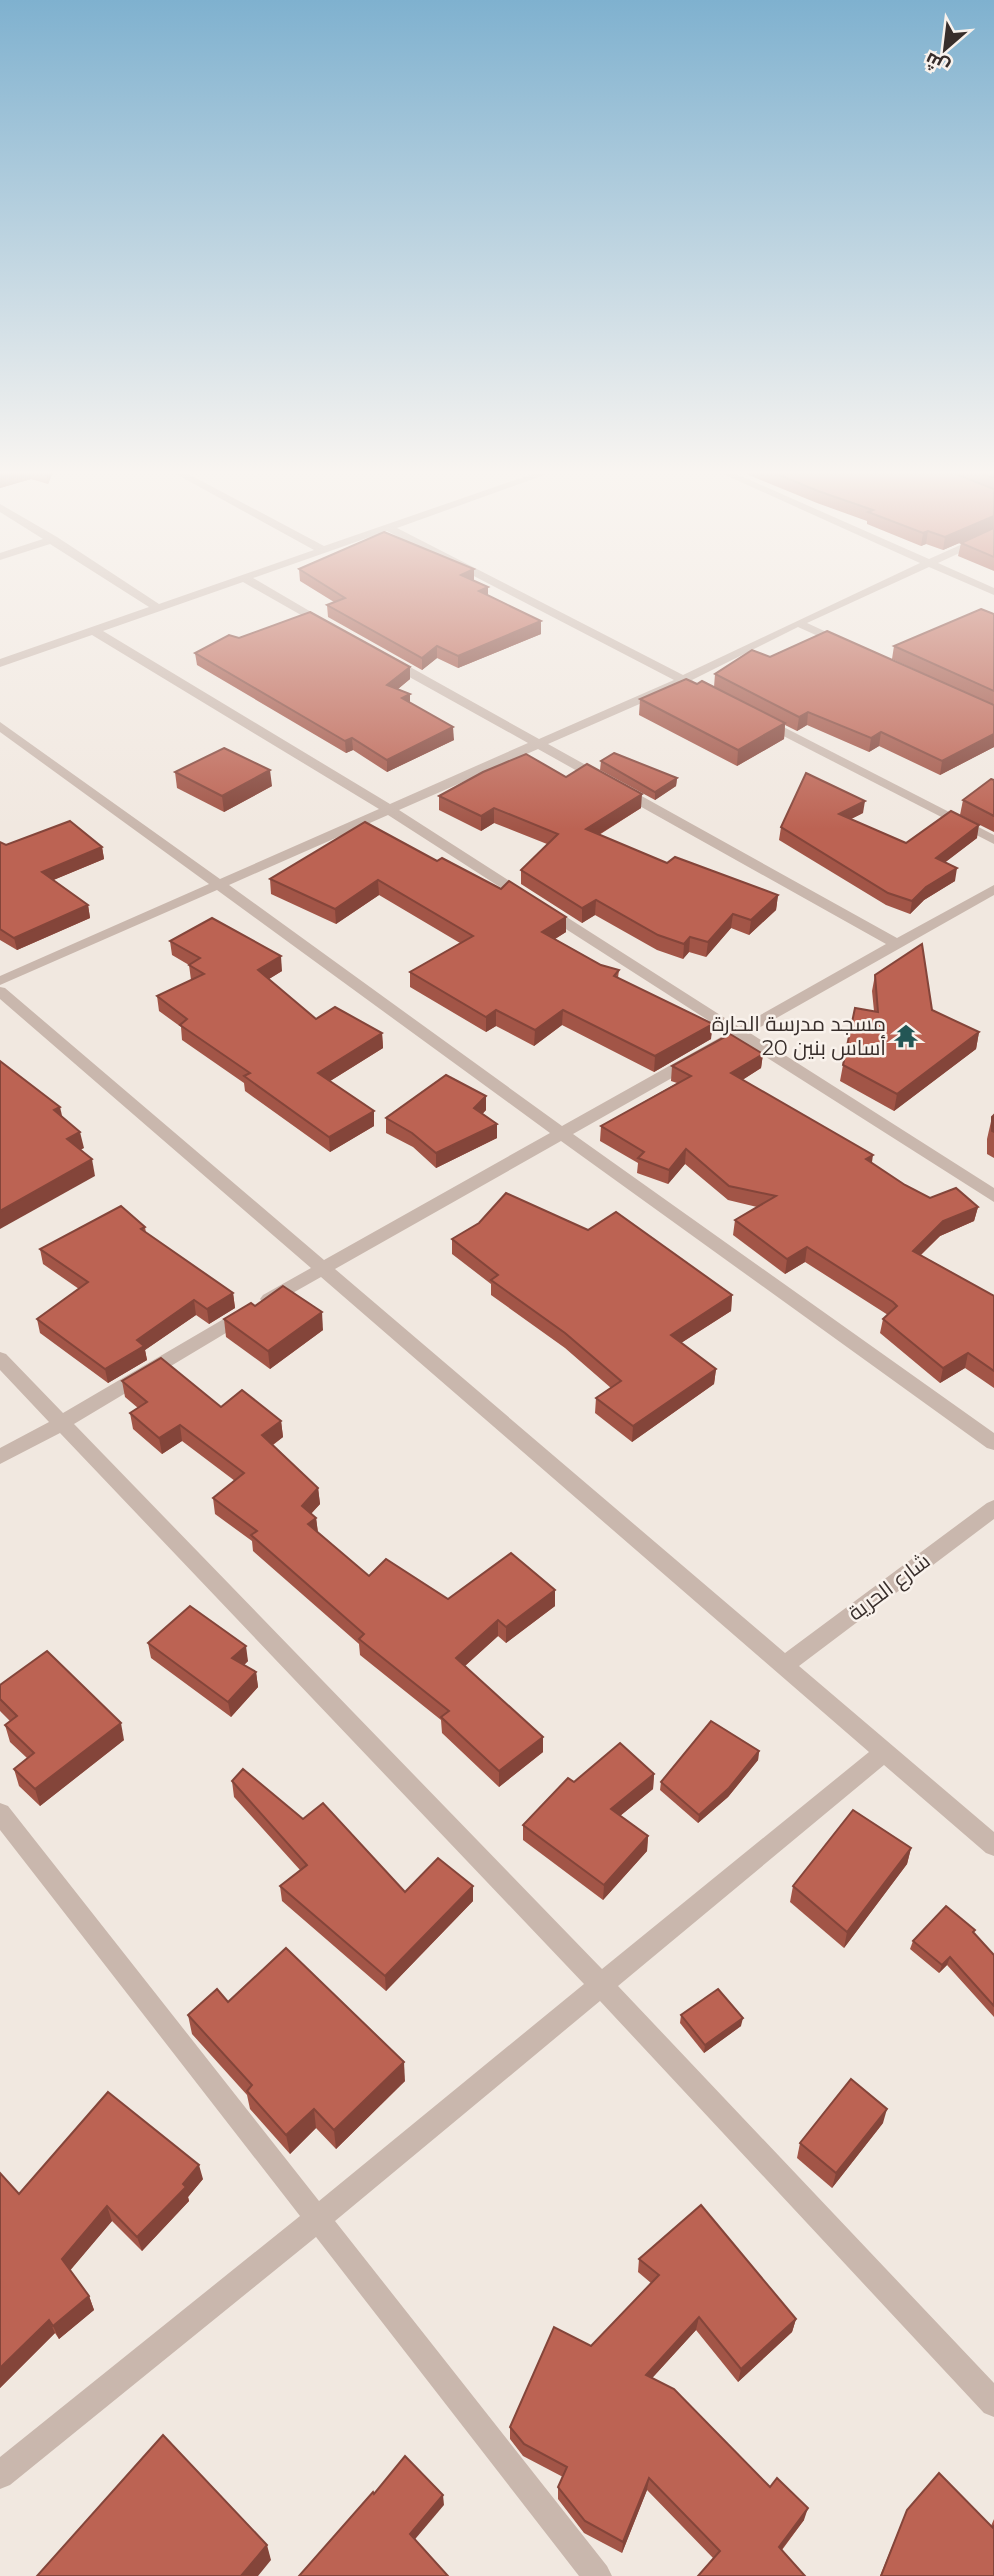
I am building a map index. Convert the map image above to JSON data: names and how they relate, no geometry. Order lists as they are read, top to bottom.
{
  "streets": {
    "street": ["شارع الحرية"]
  },
  "places": {
    "temple": ["مسجد مدرسة الحارة 20 أساس بنين"]
  },
  "north": "bottom left"
}
